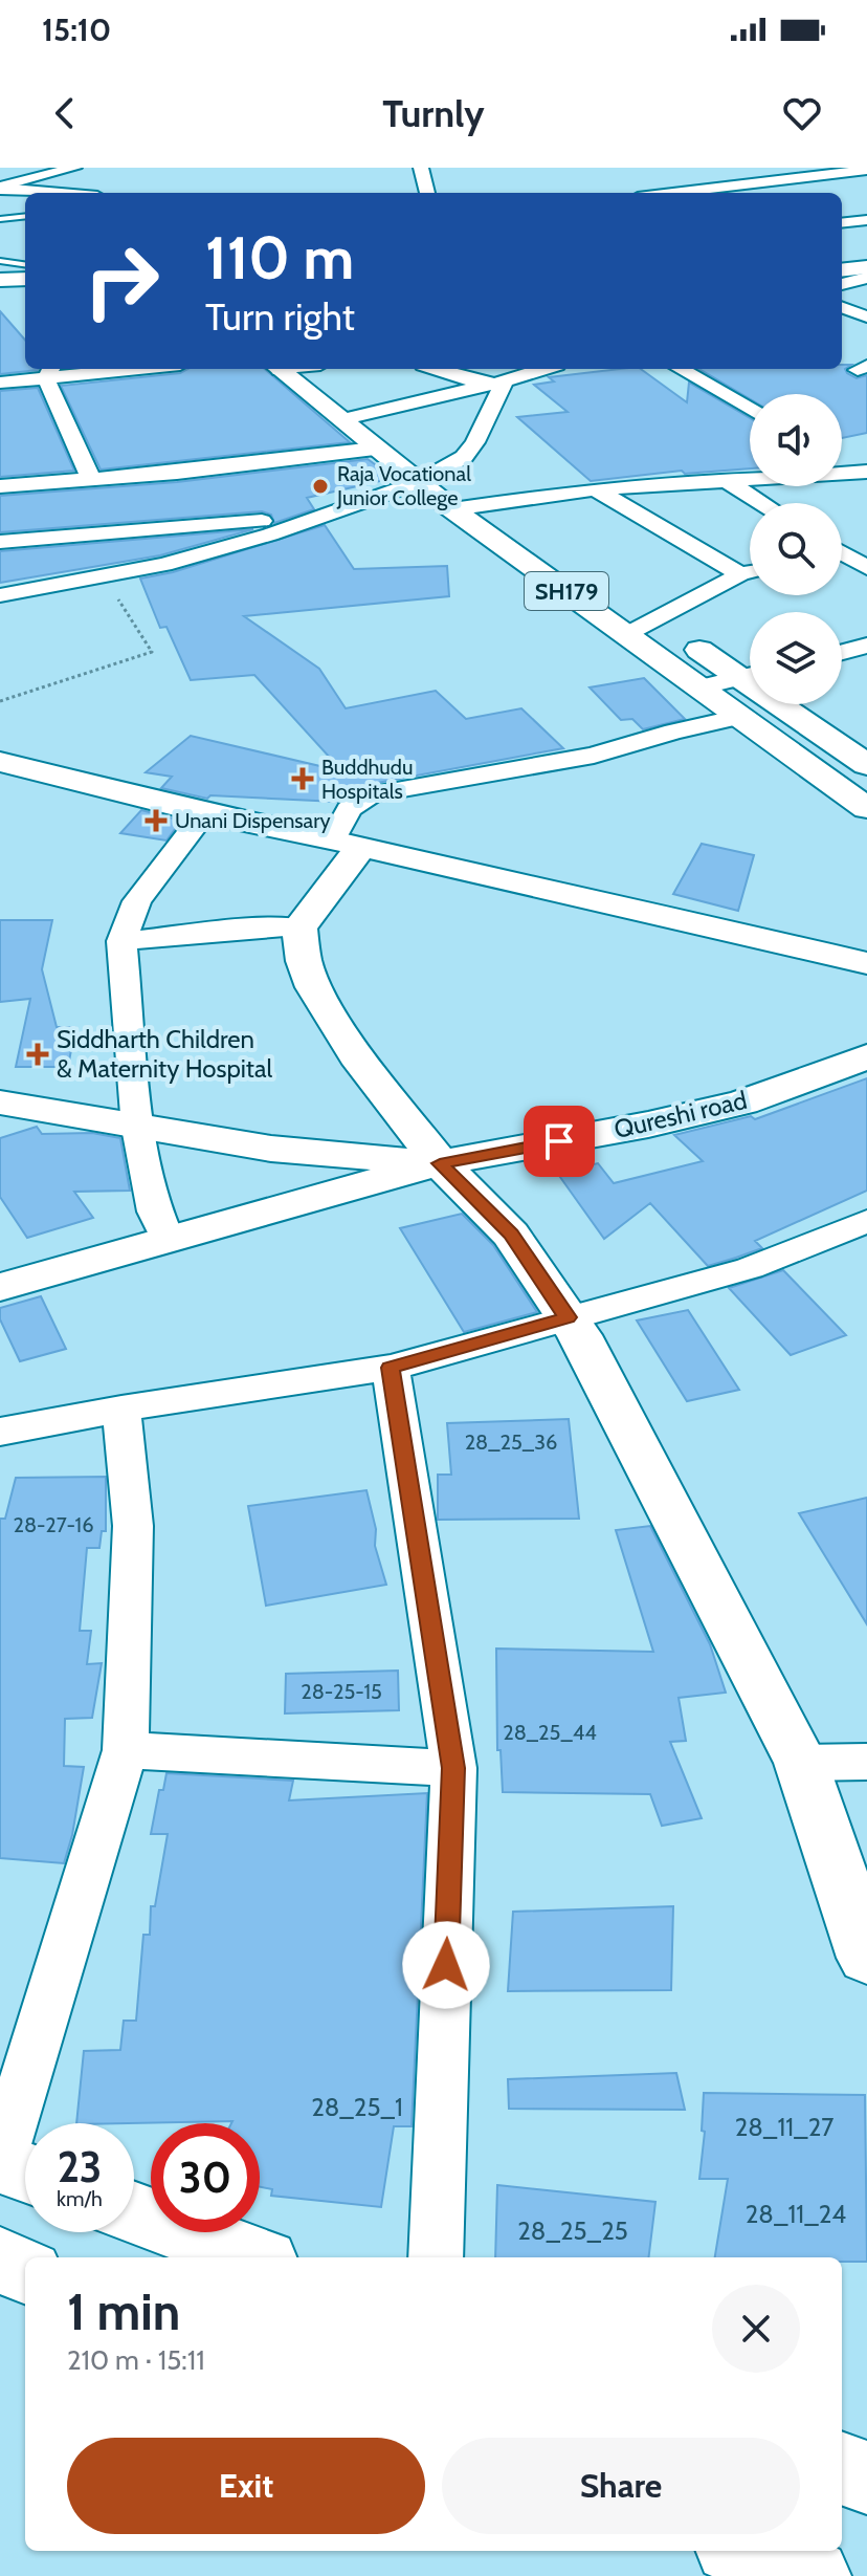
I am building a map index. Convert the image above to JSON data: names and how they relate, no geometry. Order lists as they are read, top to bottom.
{
  "streets": {
    "street": ["SH179", "Qureshi road"]
  },
  "places": {
    "other": ["Raja Vocational Junior College"],
    "health": ["Buddhudu Hospitals", "Unani Dispensary", "Siddharth Children & Maternity Hospital"]
  },
  "house_numbers": [
    "28_25_36",
    "28-27-16",
    "28-25-15",
    "28_25_44",
    "28_25_1",
    "28_11_27",
    "28_11_24",
    "28_25_25"
  ],
  "page": {
    "status": "15:10",
    "header": "Turnly",
    "turn": ["110 m", "Turn right"],
    "speed": "23 km/h",
    "limit": "30",
    "heading": ["1 min", "210 m · 15:11"],
    "buttons": ["Exit", "Share"]
  }
}
